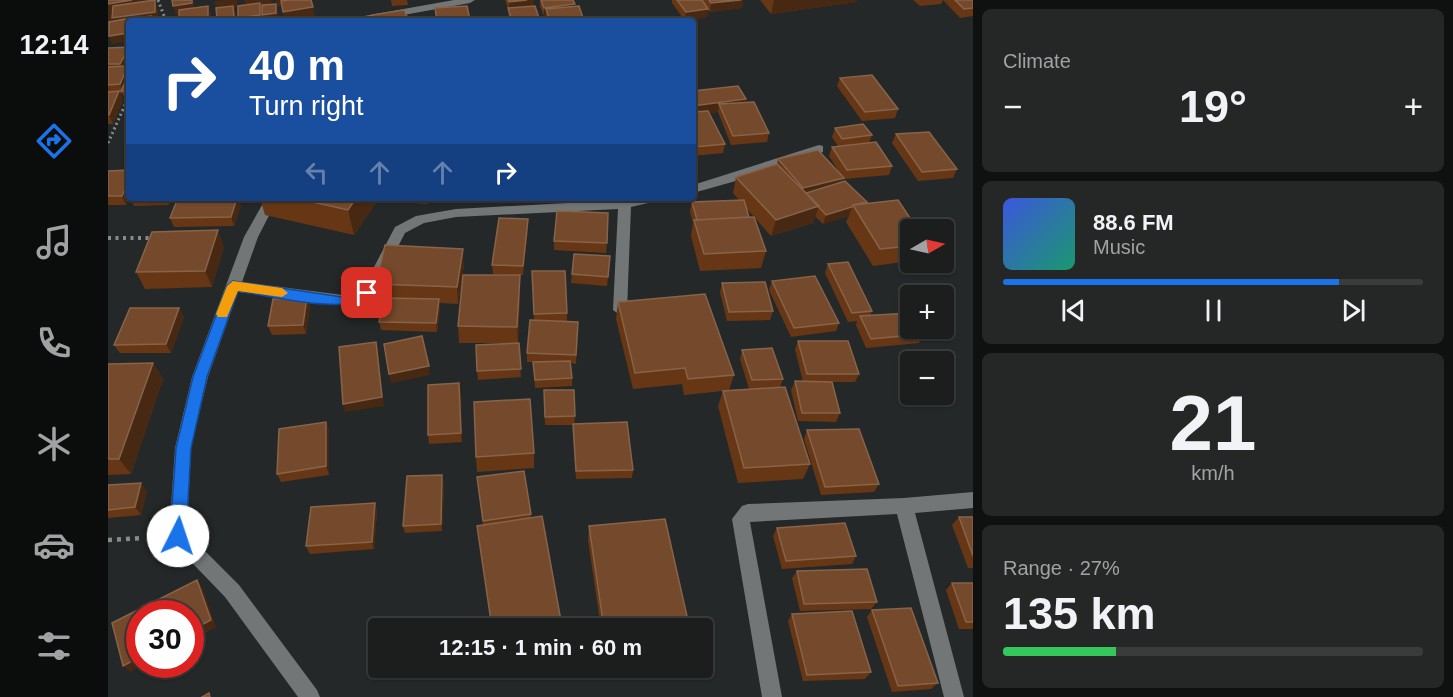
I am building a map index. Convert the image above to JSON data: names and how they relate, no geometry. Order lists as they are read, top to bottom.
{
  "north": "right",
  "page": {
    "tabs": "12:14",
    "tile": [
      "Climate",
      ["21", "km/h"],
      ["Range · 27%", "135 km"]
    ],
    "turn": ["40 m", "Turn right"],
    "heat": ["−", "19°", "+"],
    "song": ["88.6 FM", "Music"],
    "map_buttons": ["+", "−"],
    "limit": "30",
    "trip": "12:15 · 1 min · 60 m"
  }
}
